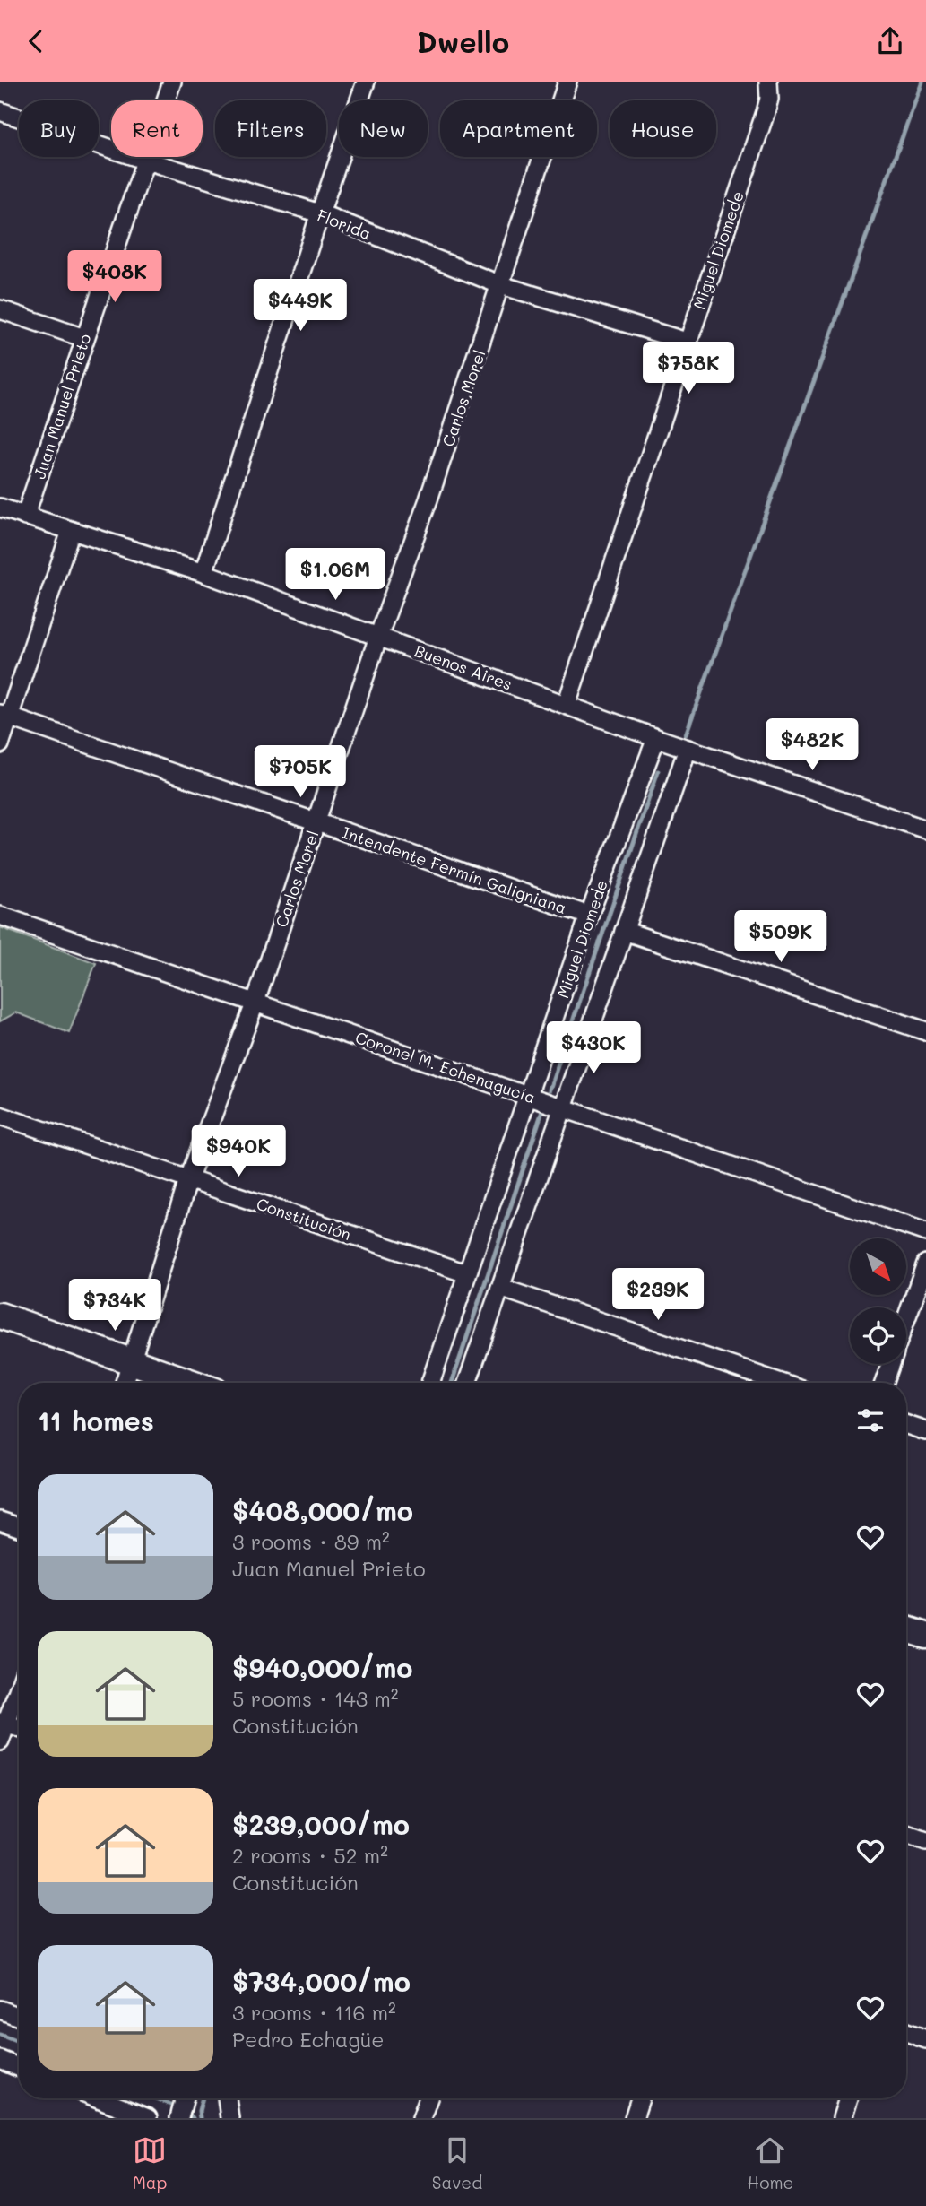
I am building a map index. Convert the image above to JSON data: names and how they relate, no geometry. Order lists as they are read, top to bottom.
{
  "streets": {
    "street": [
      "Florida",
      "Miguel Diomede",
      "Carlos Morel",
      "Juan Manuel Prieto",
      "Buenos Aires",
      "Intendente Fermín Galigniana",
      "Coronel M. Echenagucía",
      "Constitución"
    ]
  },
  "crossings": [
    ["Florida", "Miguel Diomede"],
    ["Florida", "Carlos Morel"],
    ["Florida", "Juan Manuel Prieto"],
    ["Miguel Diomede", "Buenos Aires"],
    ["Miguel Diomede", "Intendente Fermín Galigniana"],
    ["Miguel Diomede", "Coronel M. Echenagucía"],
    ["Miguel Diomede", "Constitución"],
    ["Carlos Morel", "Buenos Aires"],
    ["Carlos Morel", "Intendente Fermín Galigniana"],
    ["Carlos Morel", "Coronel M. Echenagucía"],
    ["Carlos Morel", "Constitución"],
    ["Juan Manuel Prieto", "Buenos Aires"]
  ],
  "north": "bottom right",
  "page": {
    "header": "Dwello",
    "chip": [
      "Buy",
      "Rent",
      "Filters",
      "New",
      "Apartment",
      "House"
    ],
    "price": [
      "$408K",
      "$449K",
      "$758K",
      "$1.06M",
      "$482K",
      "$705K",
      "$509K",
      "$430K",
      "$940K",
      "$239K",
      "$734K"
    ],
    "heading": "11 homes",
    "list": [
      {
        "name": "$408,000/mo",
        "note": "3 rooms · 89 m² · Juan Manuel Prieto"
      },
      {
        "name": "$940,000/mo",
        "note": "5 rooms · 143 m² · Constitución"
      },
      {
        "name": "$239,000/mo",
        "note": "2 rooms · 52 m² · Constitución"
      },
      {
        "name": "$734,000/mo",
        "note": "3 rooms · 116 m² · Pedro Echagüe"
      }
    ],
    "tabs": ["Map", "Saved", "Home"]
  }
}
